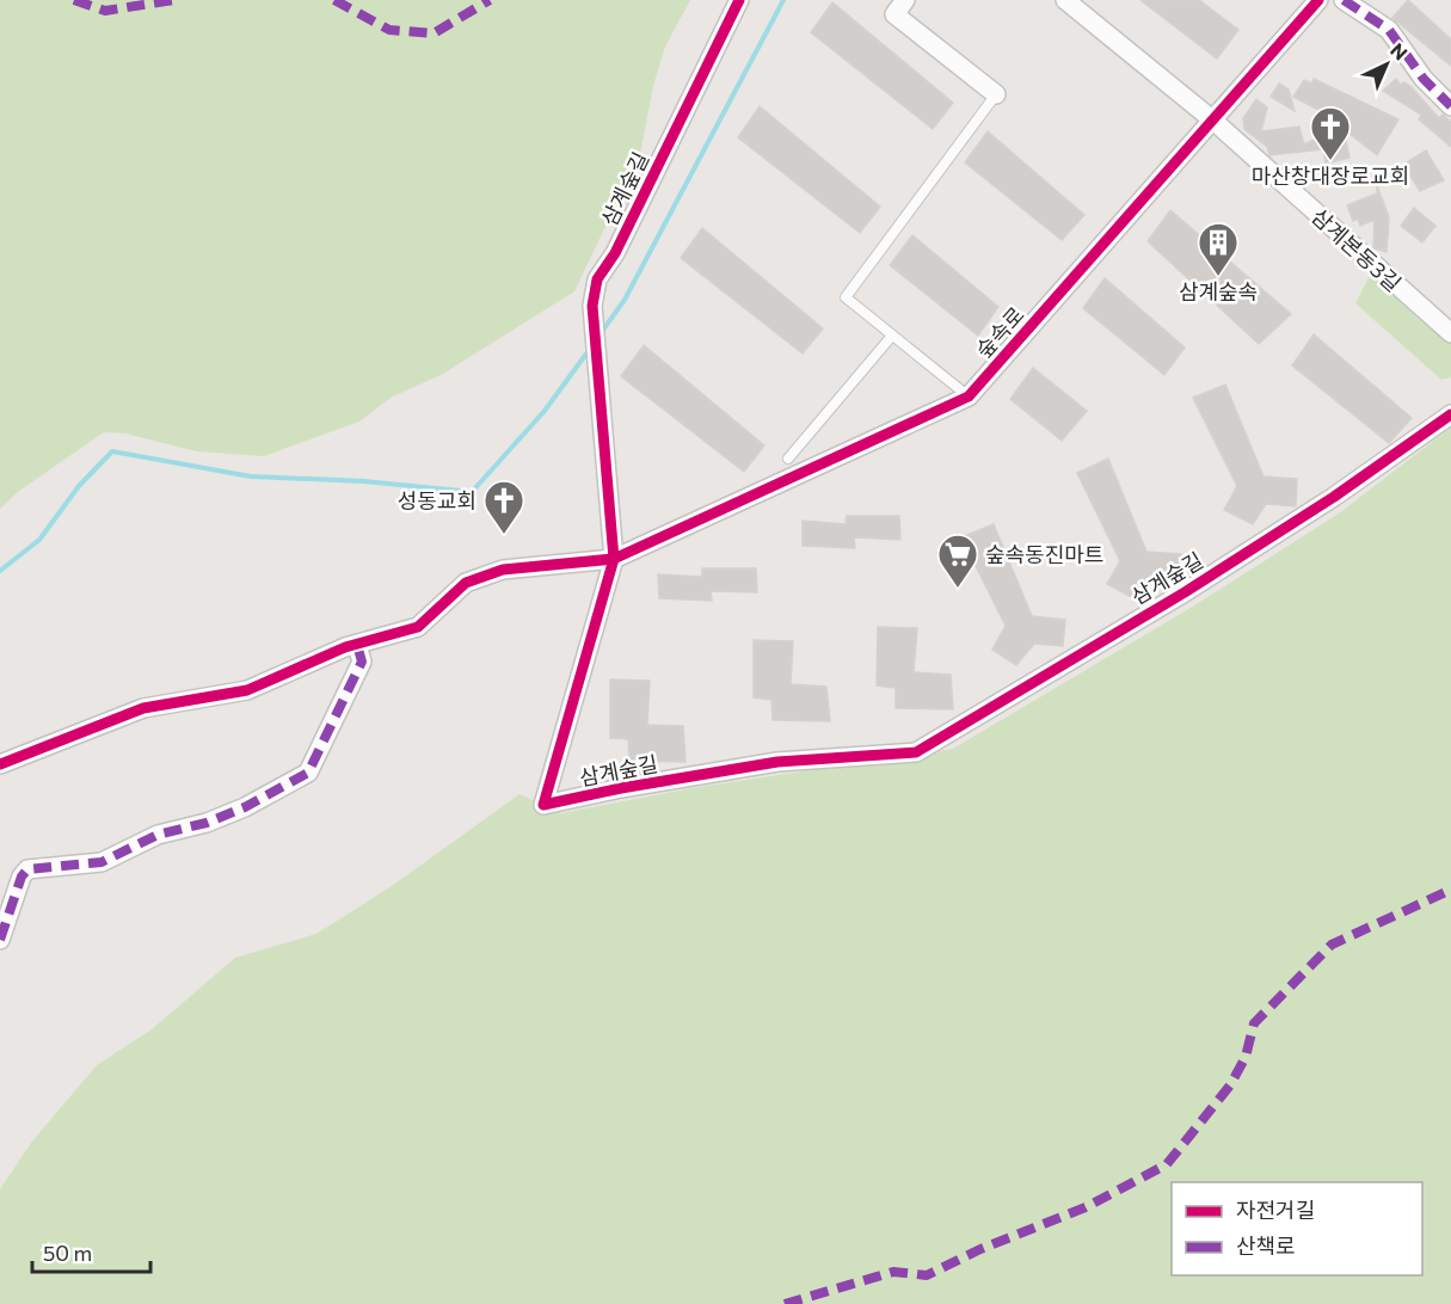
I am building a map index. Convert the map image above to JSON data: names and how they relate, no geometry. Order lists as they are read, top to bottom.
{
  "streets": {
    "street": ["삼계숲길", "삼계본동3길", "숲속로"]
  },
  "crossings": [
    ["삼계숲길", "숲속로"],
    ["삼계본동3길", "숲속로"]
  ],
  "places": {
    "church": ["마산창대장로교회", "성동교회"],
    "building": ["삼계숲속"],
    "supermarket": ["숲속동진마트"]
  },
  "legend": ["자전거길", "산책로"],
  "scale_bar": "50 m",
  "north": "top right"
}
